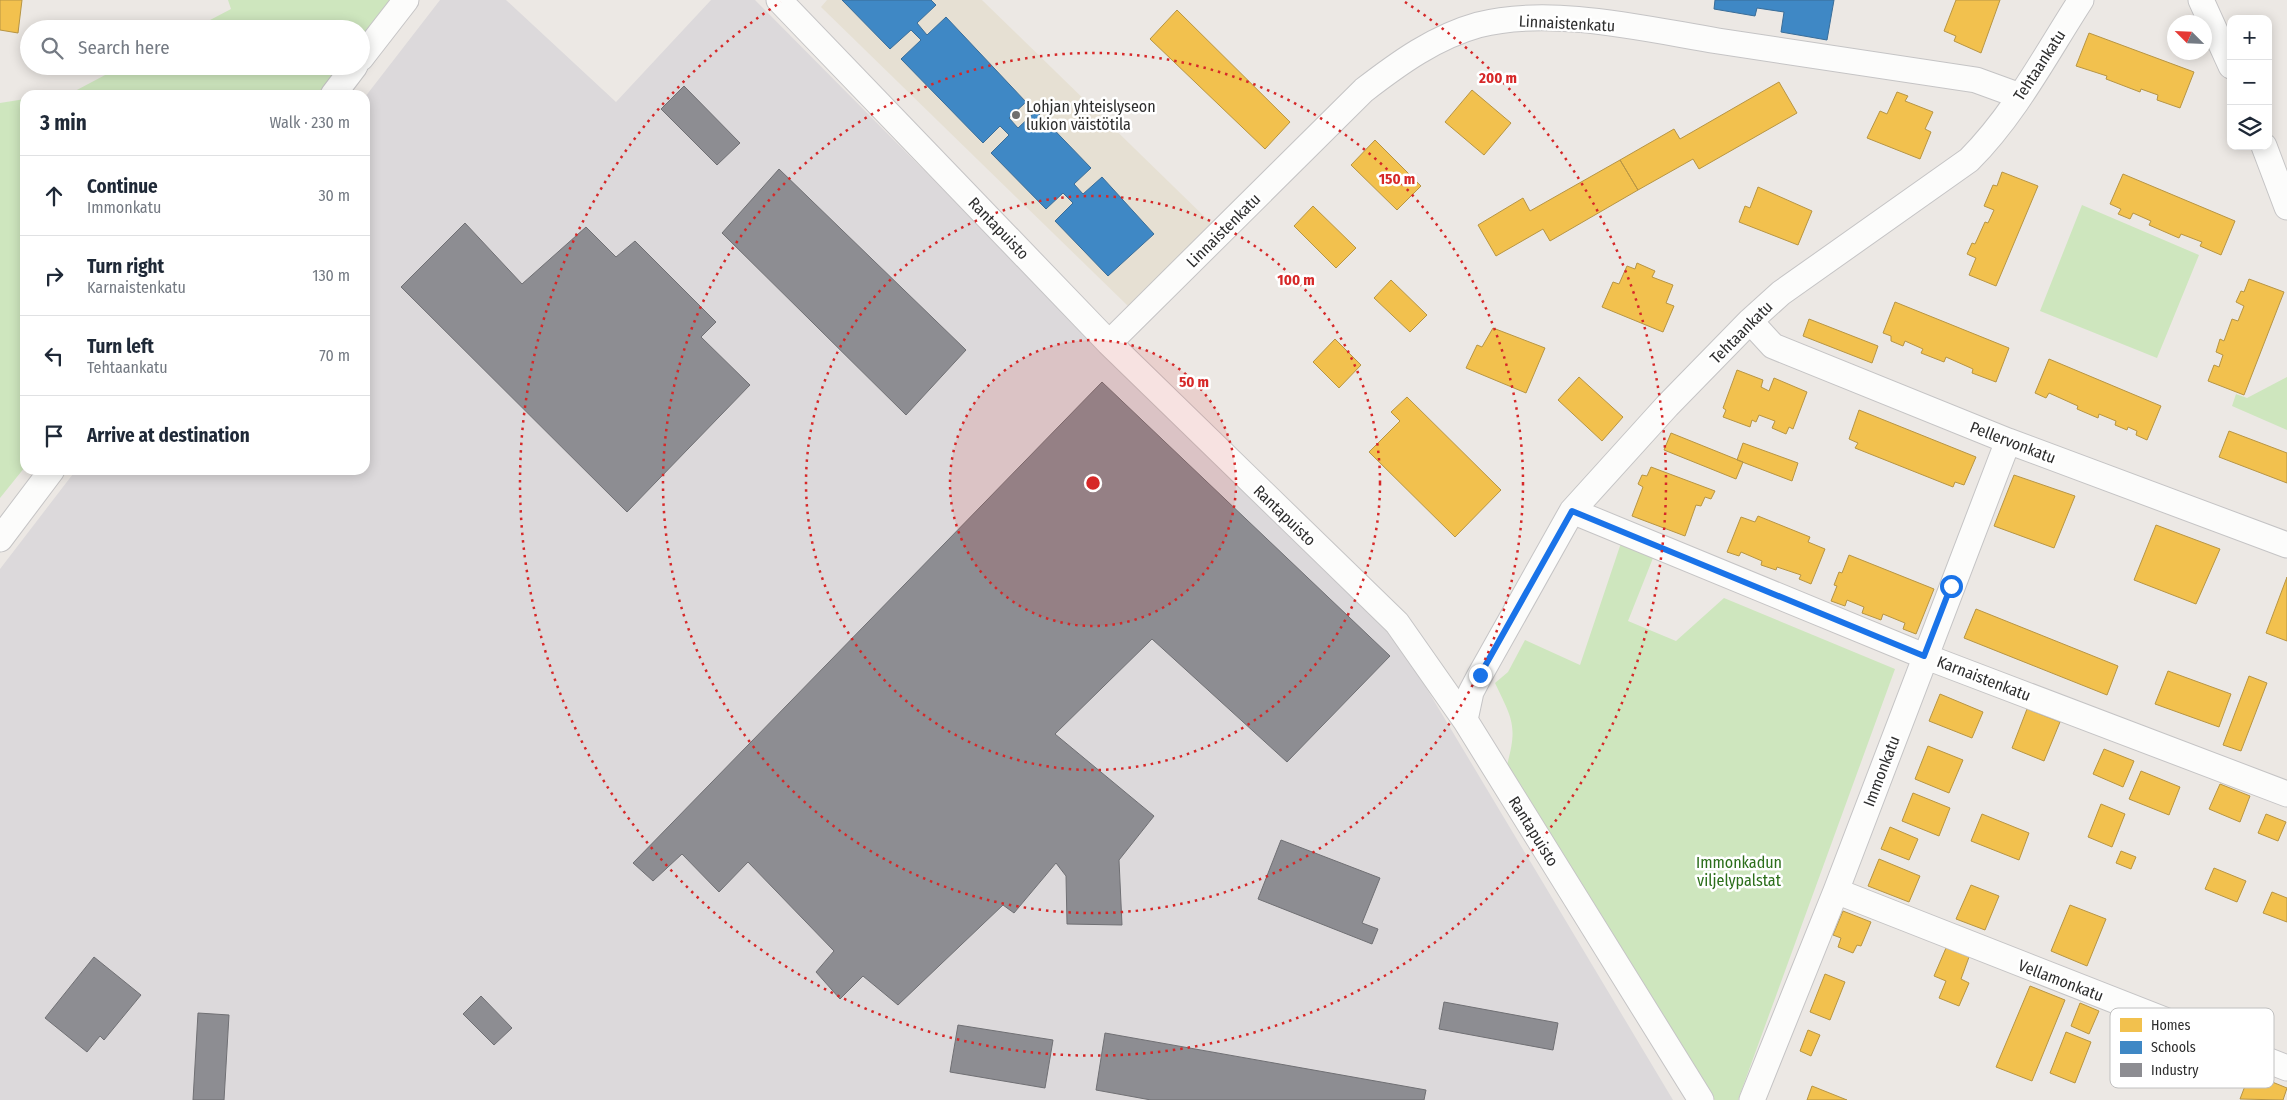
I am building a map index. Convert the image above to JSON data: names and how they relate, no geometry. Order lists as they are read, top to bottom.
{
  "streets": {
    "street": [
      "Linnaistenkatu",
      "Tehtaankatu",
      "Rantapuisto",
      "Pellervonkatu",
      "Karnaistenkatu",
      "Immonkatu",
      "Vellamonkatu"
    ]
  },
  "crossings": [
    ["Linnaistenkatu", "Tehtaankatu"],
    ["Linnaistenkatu", "Rantapuisto"],
    ["Tehtaankatu", "Rantapuisto"],
    ["Tehtaankatu", "Pellervonkatu"],
    ["Tehtaankatu", "Karnaistenkatu"],
    ["Pellervonkatu", "Immonkatu"],
    ["Karnaistenkatu", "Immonkatu"],
    ["Immonkatu", "Vellamonkatu"]
  ],
  "parks": ["Immonkadun viljelypalstat"],
  "places": ["Lohjan yhteislyseon lukion väistötila"],
  "legend": ["Homes", "Schools", "Industry"],
  "north": "top left",
  "page": {
    "map_buttons": ["+", "−"],
    "search": "Search here",
    "heading": ["3 min", "Walk · 230 m"],
    "list": [
      ["Continue", "Immonkatu", "30 m"],
      ["Turn right", "Karnaistenkatu", "130 m"],
      ["Turn left", "Tehtaankatu", "70 m"],
      "Arrive at destination"
    ]
  },
  "rings": [
    "200 m",
    "150 m",
    "100 m",
    "50 m"
  ]
}
